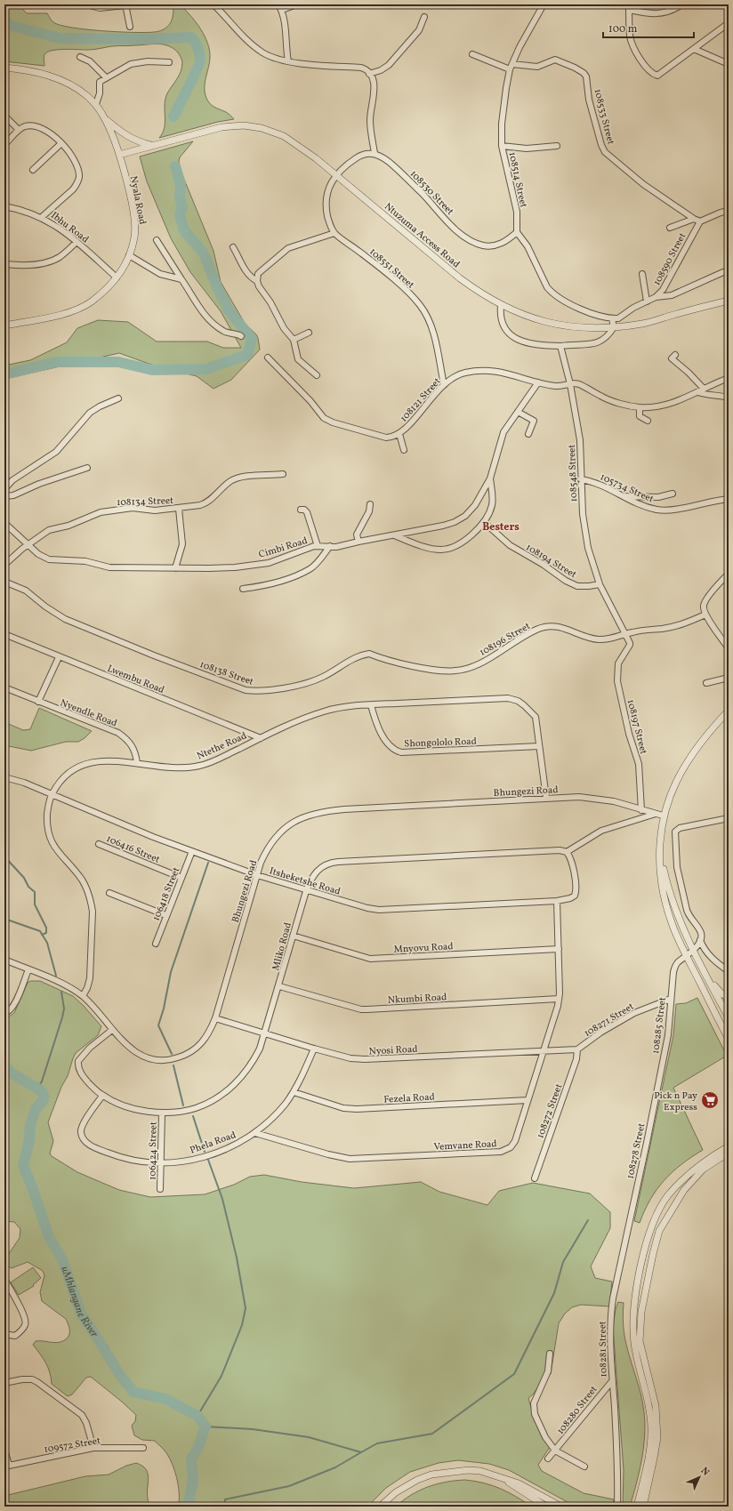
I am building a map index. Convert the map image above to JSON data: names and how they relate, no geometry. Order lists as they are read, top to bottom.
{
  "streets": {
    "street": [
      "108533 Street",
      "108514 Street",
      "108530 Street",
      "Nyala Road",
      "Ibhu Road",
      "Ntuzuma Access Road",
      "108590 Street",
      "108551 Street",
      "108121 Street",
      "108548 Street",
      "105734 Street",
      "108134 Street",
      "Cimbi Road",
      "108194 Street",
      "108196 Street",
      "108138 Street",
      "Lwembu Road",
      "Nyendle Road",
      "108197 Street",
      "Shongololo Road",
      "Ntethe Road",
      "Bhungezi Road",
      "106416 Street",
      "Itsheketshe Road",
      "106418 Street",
      "Mliko Road",
      "Mnyovu Road",
      "Nkumbi Road",
      "108271 Street",
      "108285 Street",
      "Nyosi Road",
      "Fezela Road",
      "108272 Street",
      "Phela Road",
      "Vemvane Road",
      "106424 Street",
      "108278 Street",
      "108281 Street",
      "108280 Street",
      "109572 Street"
    ]
  },
  "crossings": [
    ["108533 Street", "108514 Street"],
    ["108514 Street", "108530 Street"],
    ["Nyala Road", "Ibhu Road"],
    ["Nyala Road", "Ntuzuma Access Road"],
    ["108551 Street", "108121 Street"],
    ["108121 Street", "108548 Street"],
    ["108121 Street", "Cimbi Road"],
    ["108548 Street", "105734 Street"],
    ["108548 Street", "108194 Street"],
    ["108548 Street", "108196 Street"],
    ["108548 Street", "108197 Street"],
    ["108134 Street", "Cimbi Road"],
    ["108196 Street", "108138 Street"],
    ["Lwembu Road", "Ntethe Road"],
    ["Nyendle Road", "Ntethe Road"],
    ["108197 Street", "Bhungezi Road"],
    ["Shongololo Road", "Ntethe Road"],
    ["Ntethe Road", "Bhungezi Road"],
    ["Ntethe Road", "Itsheketshe Road"],
    ["Bhungezi Road", "Itsheketshe Road"],
    ["Bhungezi Road", "Mliko Road"],
    ["Bhungezi Road", "Nyosi Road"],
    ["106416 Street", "106418 Street"],
    ["Itsheketshe Road", "106418 Street"],
    ["Itsheketshe Road", "Mliko Road"],
    ["Itsheketshe Road", "Vemvane Road"],
    ["Mliko Road", "Mnyovu Road"],
    ["Mliko Road", "Nkumbi Road"],
    ["Mliko Road", "Nyosi Road"],
    ["Mliko Road", "Phela Road"],
    ["Mliko Road", "106424 Street"],
    ["Mnyovu Road", "Vemvane Road"],
    ["Nkumbi Road", "Vemvane Road"],
    ["108271 Street", "108285 Street"],
    ["108271 Street", "Nyosi Road"],
    ["108271 Street", "108272 Street"],
    ["108285 Street", "108278 Street"],
    ["Nyosi Road", "108272 Street"],
    ["Nyosi Road", "Phela Road"],
    ["Nyosi Road", "Vemvane Road"],
    ["Fezela Road", "Phela Road"],
    ["Fezela Road", "Vemvane Road"],
    ["Phela Road", "Vemvane Road"],
    ["Phela Road", "106424 Street"],
    ["108278 Street", "108281 Street"],
    ["108281 Street", "108280 Street"]
  ],
  "districts": ["Besters"],
  "water": ["uMhlangane River"],
  "places": {
    "supermarket": ["Pick n Pay Express"]
  },
  "scale_bar": "100 m",
  "north": "top right"
}
